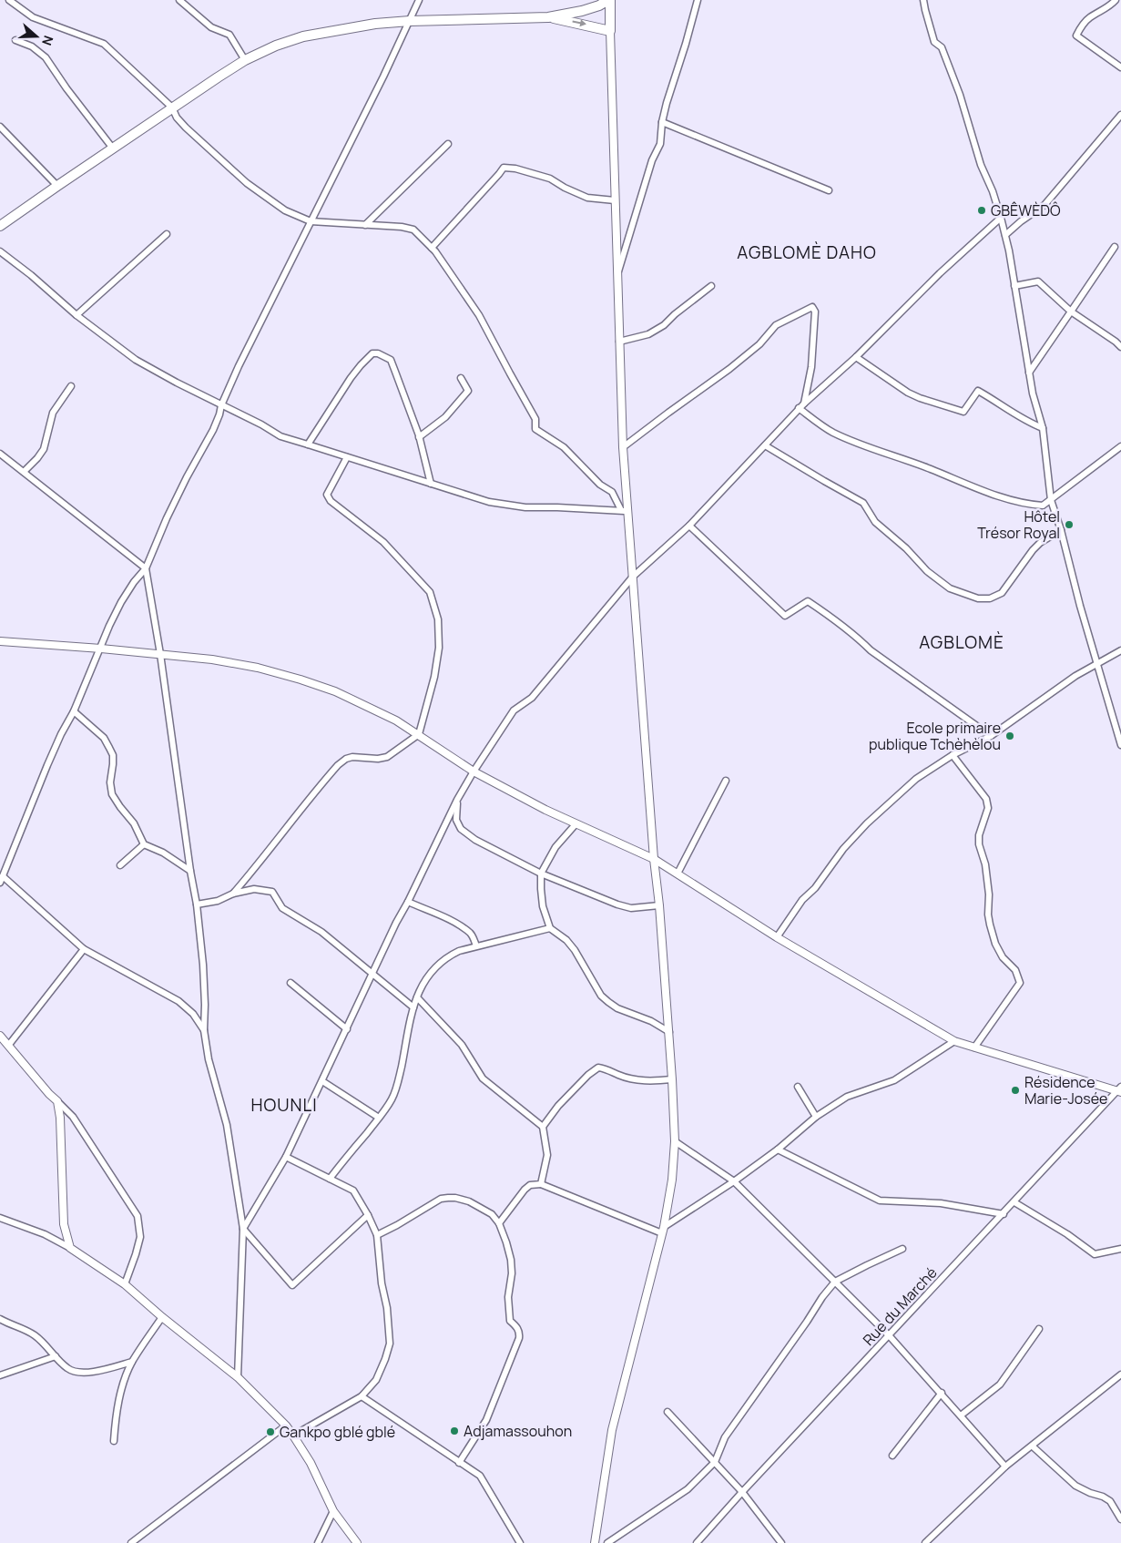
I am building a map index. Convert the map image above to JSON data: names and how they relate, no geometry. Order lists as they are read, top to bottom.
{
  "streets": {
    "street": ["Rue du Marché"]
  },
  "districts": ["AGBLOMÈ DAHO", "AGBLOMÈ", "HOUNLI"],
  "places": [
    "GBÊWÈDÔ",
    "Hôtel Trésor Royal",
    "Ecole primaire publique Tchèhèlou",
    "Résidence Marie-Josée",
    "Adjamassouhon",
    "Gankpo gblé gblé"
  ],
  "north": "right"
}
